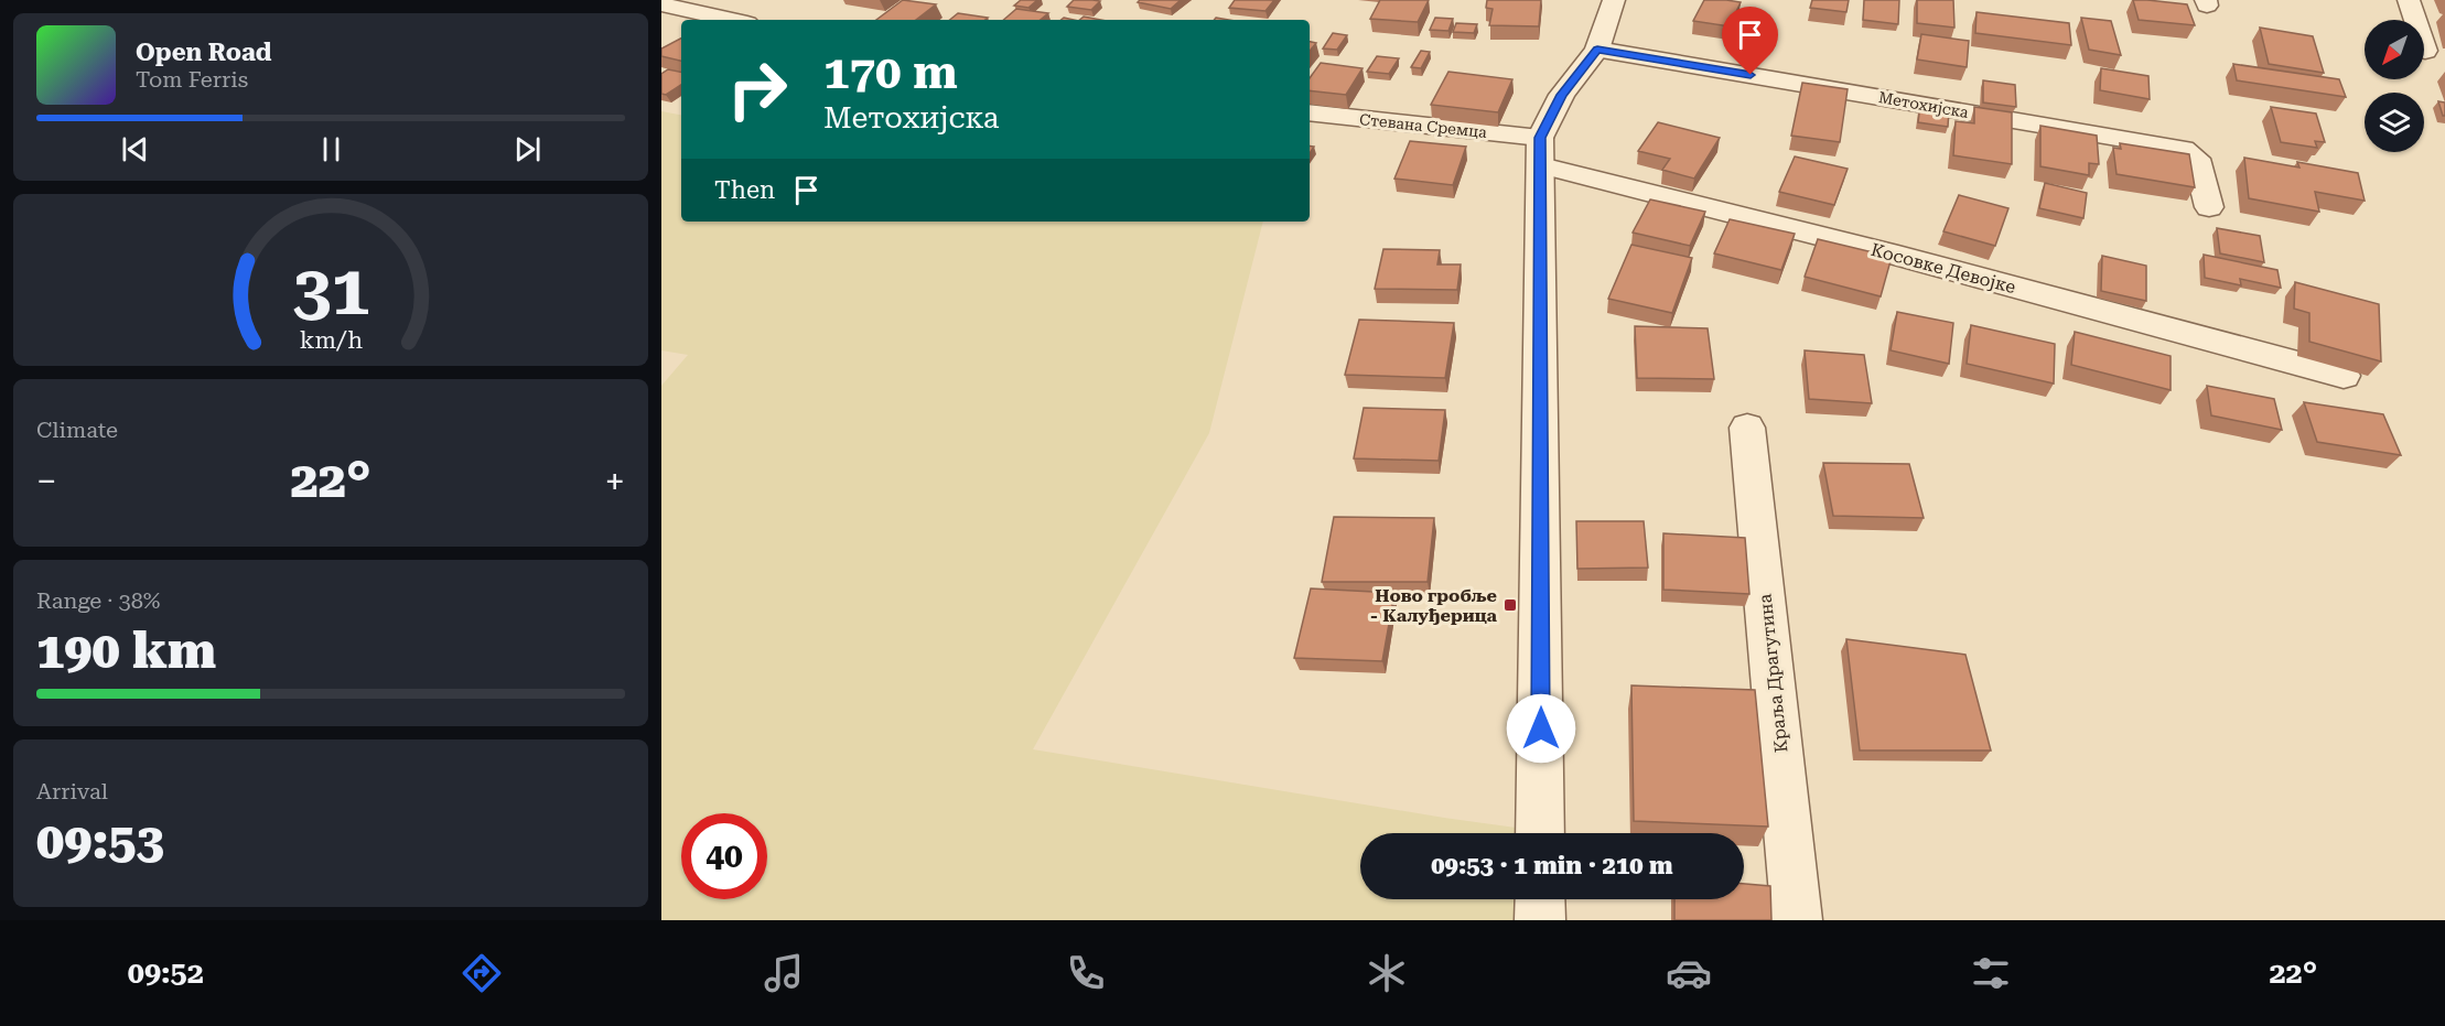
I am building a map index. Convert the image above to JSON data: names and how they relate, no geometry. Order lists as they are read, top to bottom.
{
  "streets": {
    "street": [
      "Метохијска",
      "Стевана Сремца",
      "Косовке Девојке",
      "Краља Драгутина"
    ]
  },
  "crossings": [
    ["Стевана Сремца", "Косовке Девојке"]
  ],
  "places": {
    "transit": ["Ново гробље - Калуђерица"]
  },
  "north": "bottom left",
  "page": {
    "turn": ["170 m", "Метохијска"],
    "song": ["Open Road", "Tom Ferris"],
    "then": "Then",
    "tile": [
      "Climate",
      ["Range · 38%", "190 km"],
      ["Arrival", "09:53"]
    ],
    "heat": ["−", "22°", "+"],
    "limit": "40",
    "trip": "09:53 · 1 min · 210 m",
    "tabs": ["09:52", "22°"],
    "gauge": ["31", "km/h"]
  }
}
